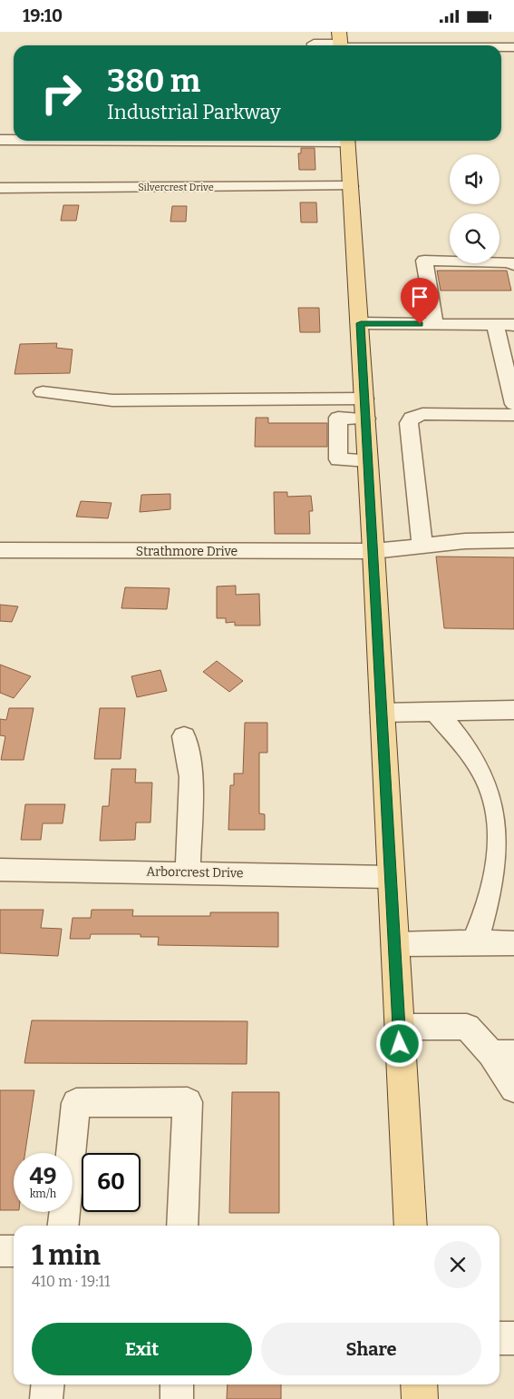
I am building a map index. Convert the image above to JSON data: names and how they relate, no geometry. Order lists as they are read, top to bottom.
{
  "streets": {
    "street": ["Silvercrest Drive", "Strathmore Drive", "Arborcrest Drive"]
  },
  "page": {
    "status": "19:10",
    "turn": ["380 m", "Industrial Parkway"],
    "speed": "49 km/h",
    "limit": "60",
    "heading": ["1 min", "410 m · 19:11"],
    "buttons": ["Exit", "Share"]
  }
}
